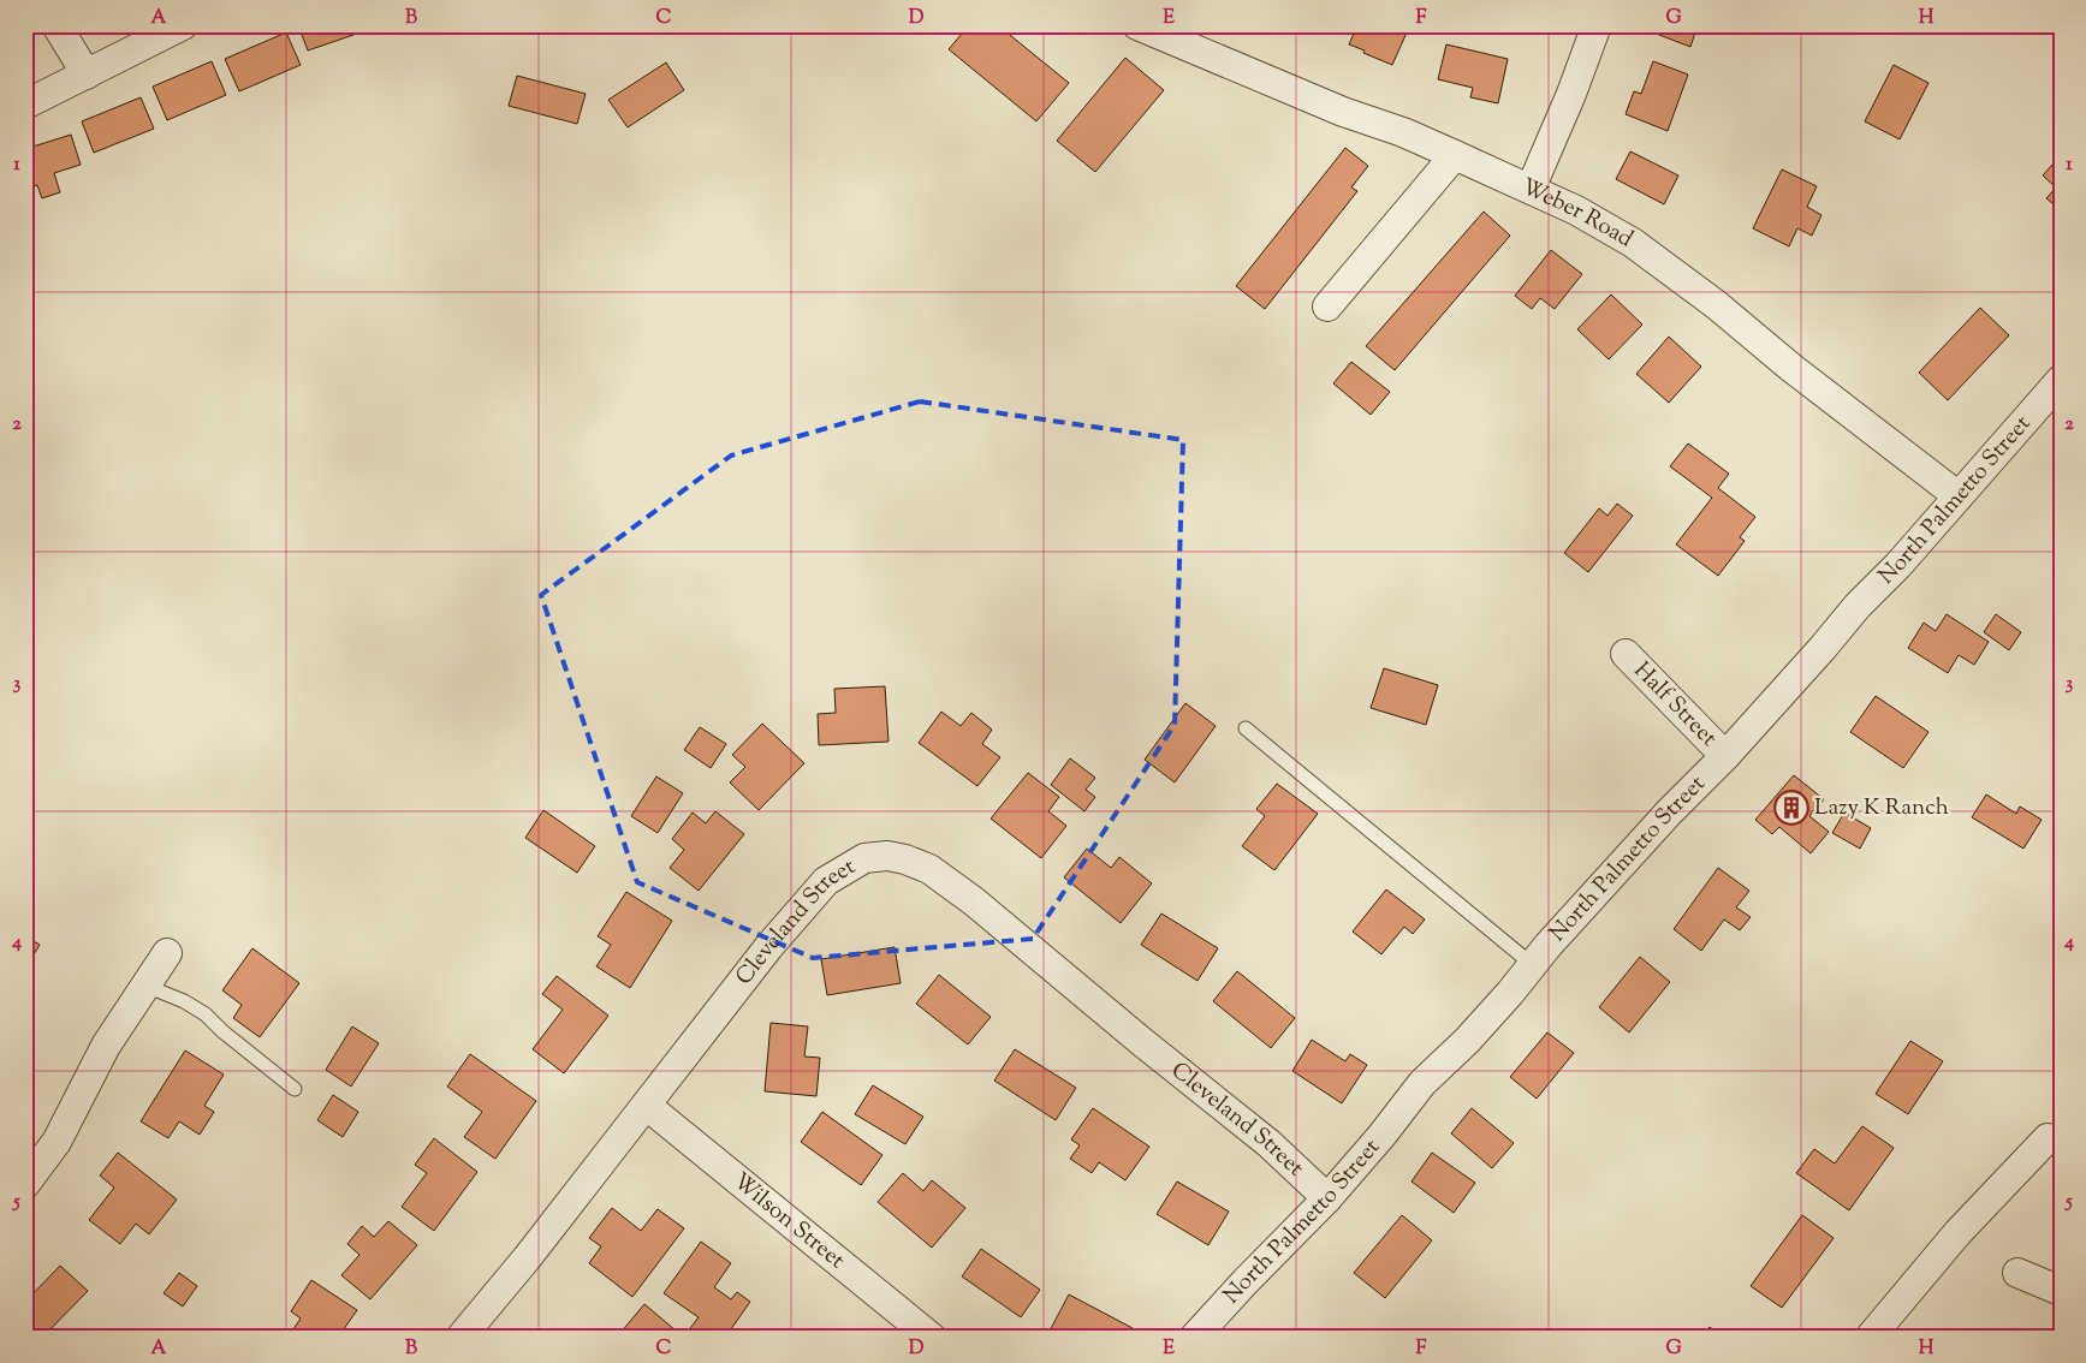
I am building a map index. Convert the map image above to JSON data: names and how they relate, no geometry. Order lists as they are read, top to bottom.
{
  "streets": {
    "street": [
      "Weber Road",
      "North Palmetto Street",
      "Half Street",
      "Cleveland Street",
      "Wilson Street"
    ]
  },
  "crossings": [
    ["Weber Road", "North Palmetto Street"],
    ["North Palmetto Street", "Half Street"],
    ["North Palmetto Street", "Cleveland Street"],
    ["Cleveland Street", "Wilson Street"]
  ],
  "places": {
    "building": ["Lazy K Ranch"]
  },
  "grid": {
    "columns": [
      "A",
      "B",
      "C",
      "D",
      "E",
      "F",
      "G",
      "H"
    ],
    "rows": [
      "1",
      "2",
      "3",
      "4",
      "5"
    ]
  }
}
